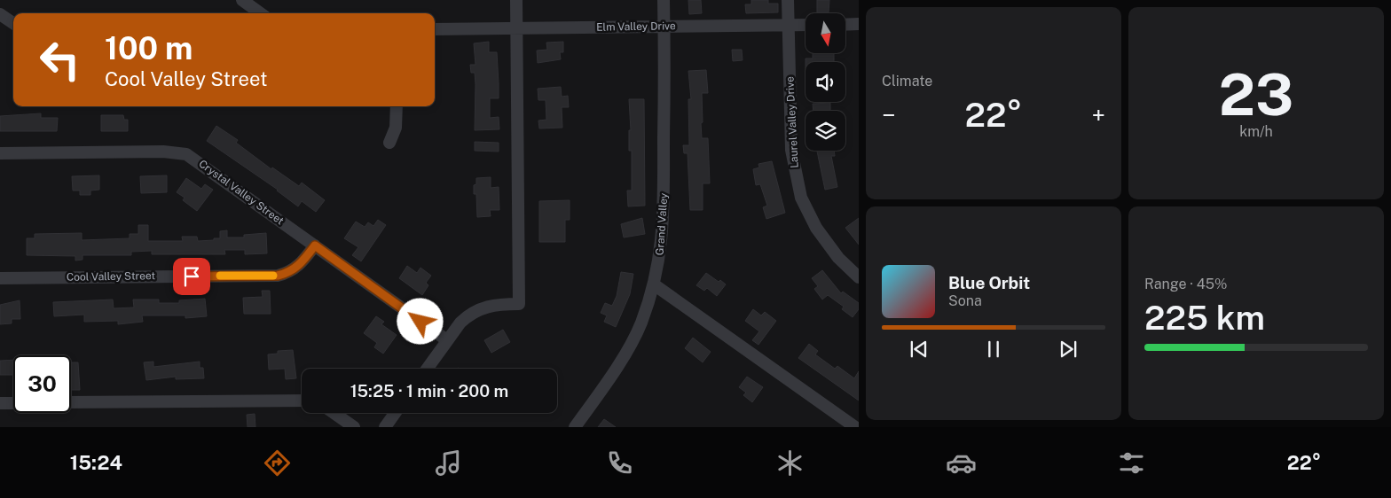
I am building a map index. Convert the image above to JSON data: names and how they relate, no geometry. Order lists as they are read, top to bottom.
{
  "streets": {
    "street": [
      "Elm Valley Drive",
      "Laurel Valley Drive",
      "Crystal Valley Street",
      "Grand Valley",
      "Cool Valley Street"
    ]
  },
  "crossings": [
    ["Elm Valley Drive", "Laurel Valley Drive"],
    ["Elm Valley Drive", "Grand Valley"],
    ["Crystal Valley Street", "Cool Valley Street"]
  ],
  "north": "bottom",
  "page": {
    "tile": [
      "Climate",
      ["23", "km/h"],
      ["Range · 45%", "225 km"]
    ],
    "turn": ["100 m", "Cool Valley Street"],
    "heat": ["−", "22°", "+"],
    "song": ["Blue Orbit", "Sona"],
    "limit": "30",
    "trip": "15:25 · 1 min · 200 m",
    "tabs": ["15:24", "22°"]
  }
}
